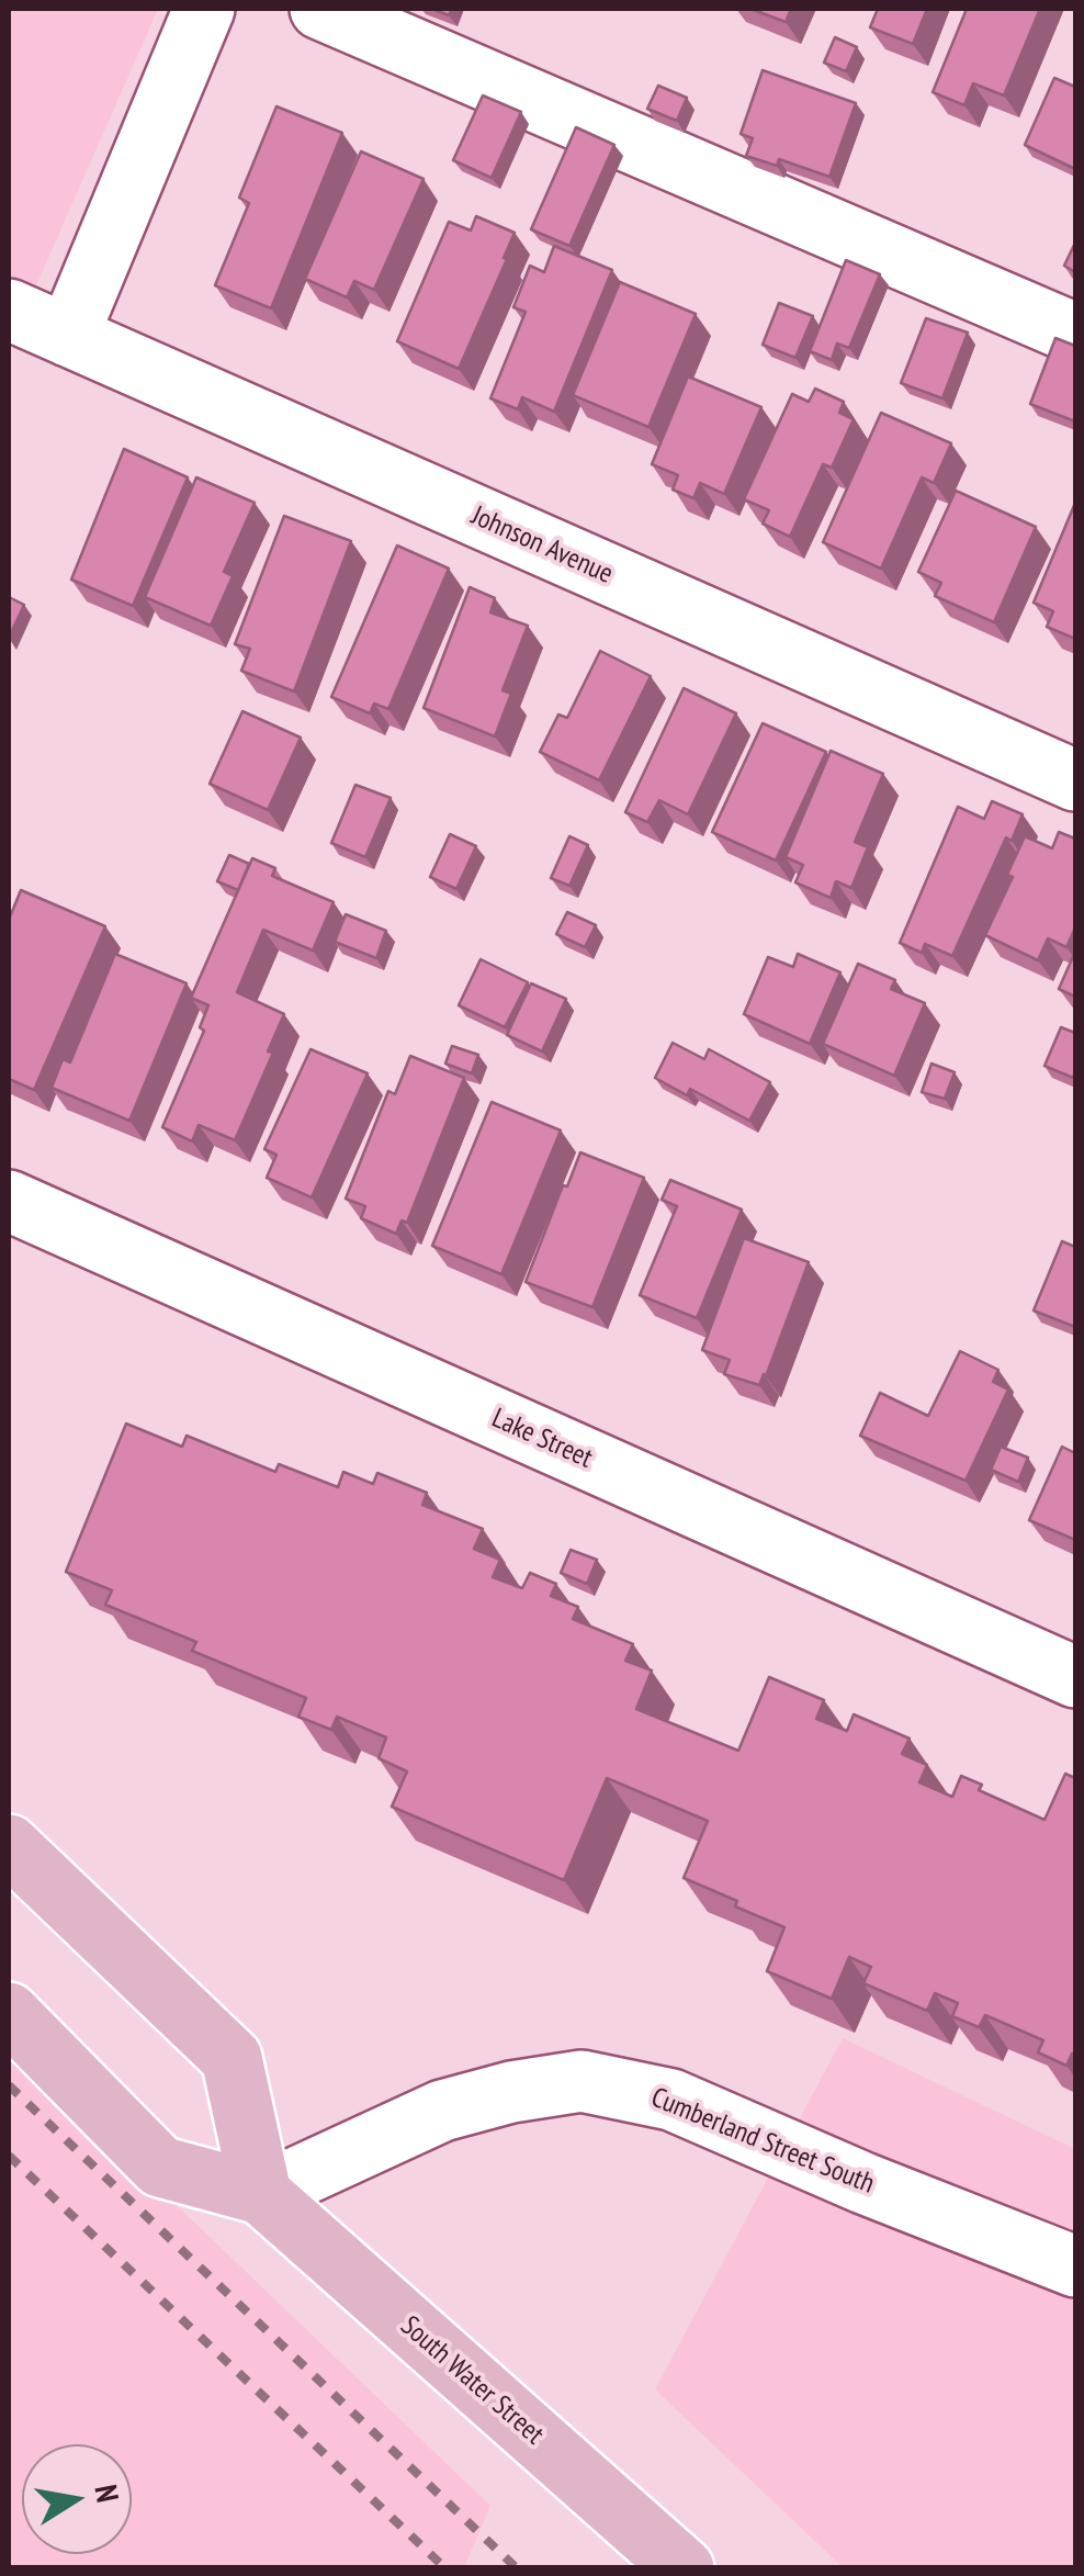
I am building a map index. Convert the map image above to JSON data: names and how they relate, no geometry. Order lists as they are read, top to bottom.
{
  "streets": {
    "main road": ["South Water Street"],
    "street": ["Johnson Avenue", "Lake Street", "Cumberland Street South"]
  },
  "crossings": [
    ["Cumberland Street South", "South Water Street"]
  ],
  "north": "right"
}
